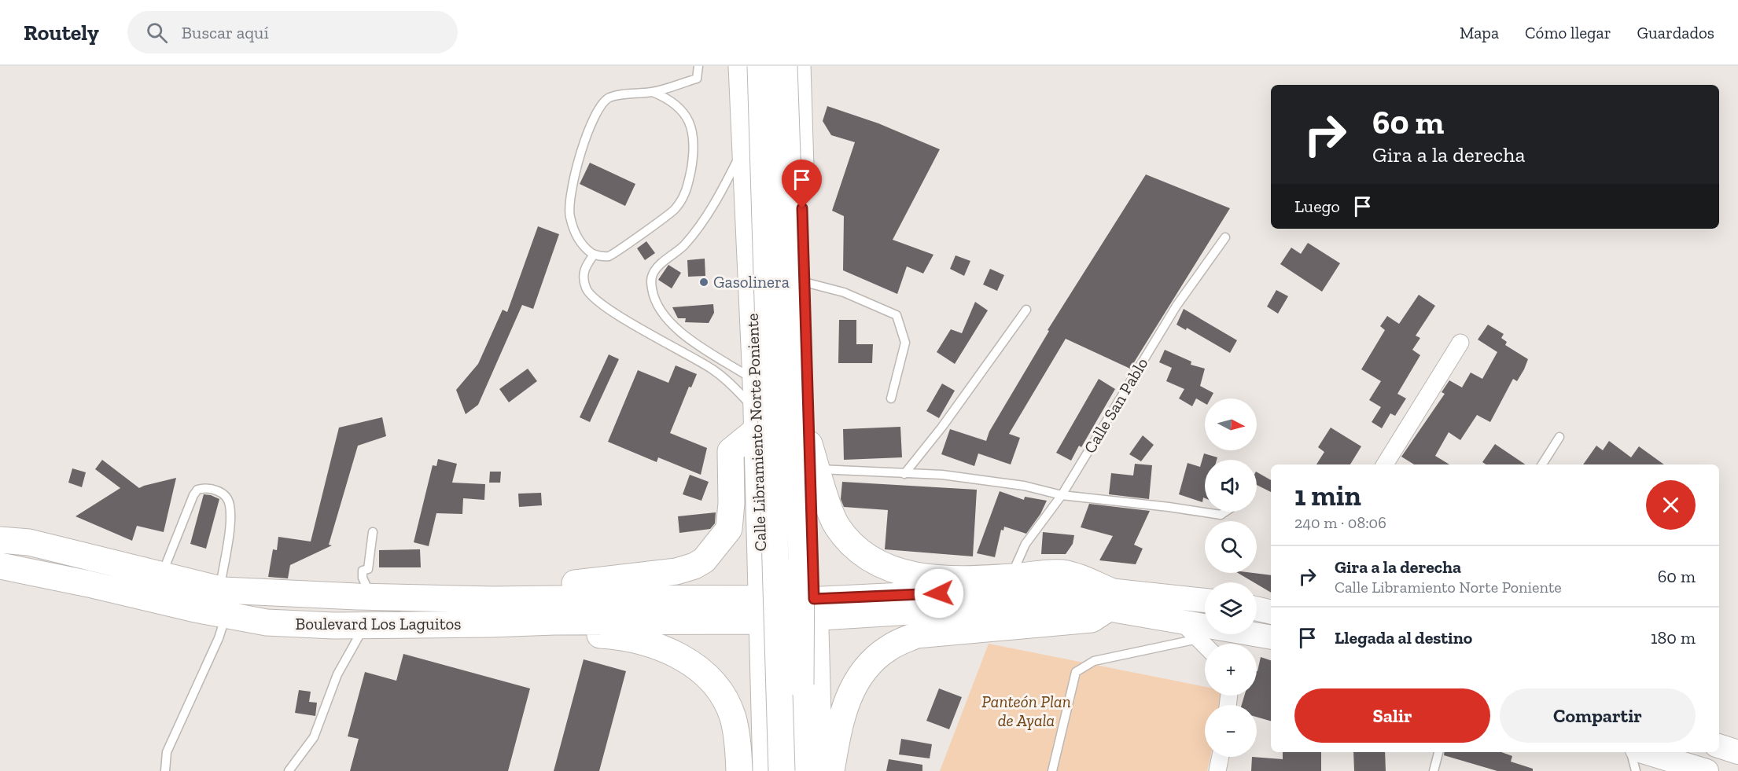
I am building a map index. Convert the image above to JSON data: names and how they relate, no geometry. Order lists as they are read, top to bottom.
{
  "streets": {
    "main road": ["Calle Libramiento Norte Poniente", "Boulevard Los Laguitos"],
    "lane": ["Calle San Pablo"]
  },
  "crossings": [
    ["Calle Libramiento Norte Poniente", "Boulevard Los Laguitos"]
  ],
  "parks": ["Panteón Plan de Ayala"],
  "places": ["Gasolinera"],
  "north": "right",
  "page": {
    "header": "Routely",
    "search": "Buscar aquí",
    "nav": ["Mapa", "Cómo llegar", "Guardados"],
    "turn": ["60 m", "Gira a la derecha"],
    "then": "Luego",
    "map_buttons": ["+", "−"],
    "heading": ["1 min", "240 m · 08:06"],
    "list": [
      {
        "name": "Gira a la derecha",
        "note": "Calle Libramiento Norte Poniente",
        "value": "60 m"
      },
      {
        "name": "Llegada al destino",
        "value": "180 m"
      }
    ],
    "buttons": ["Salir", "Compartir"]
  }
}
